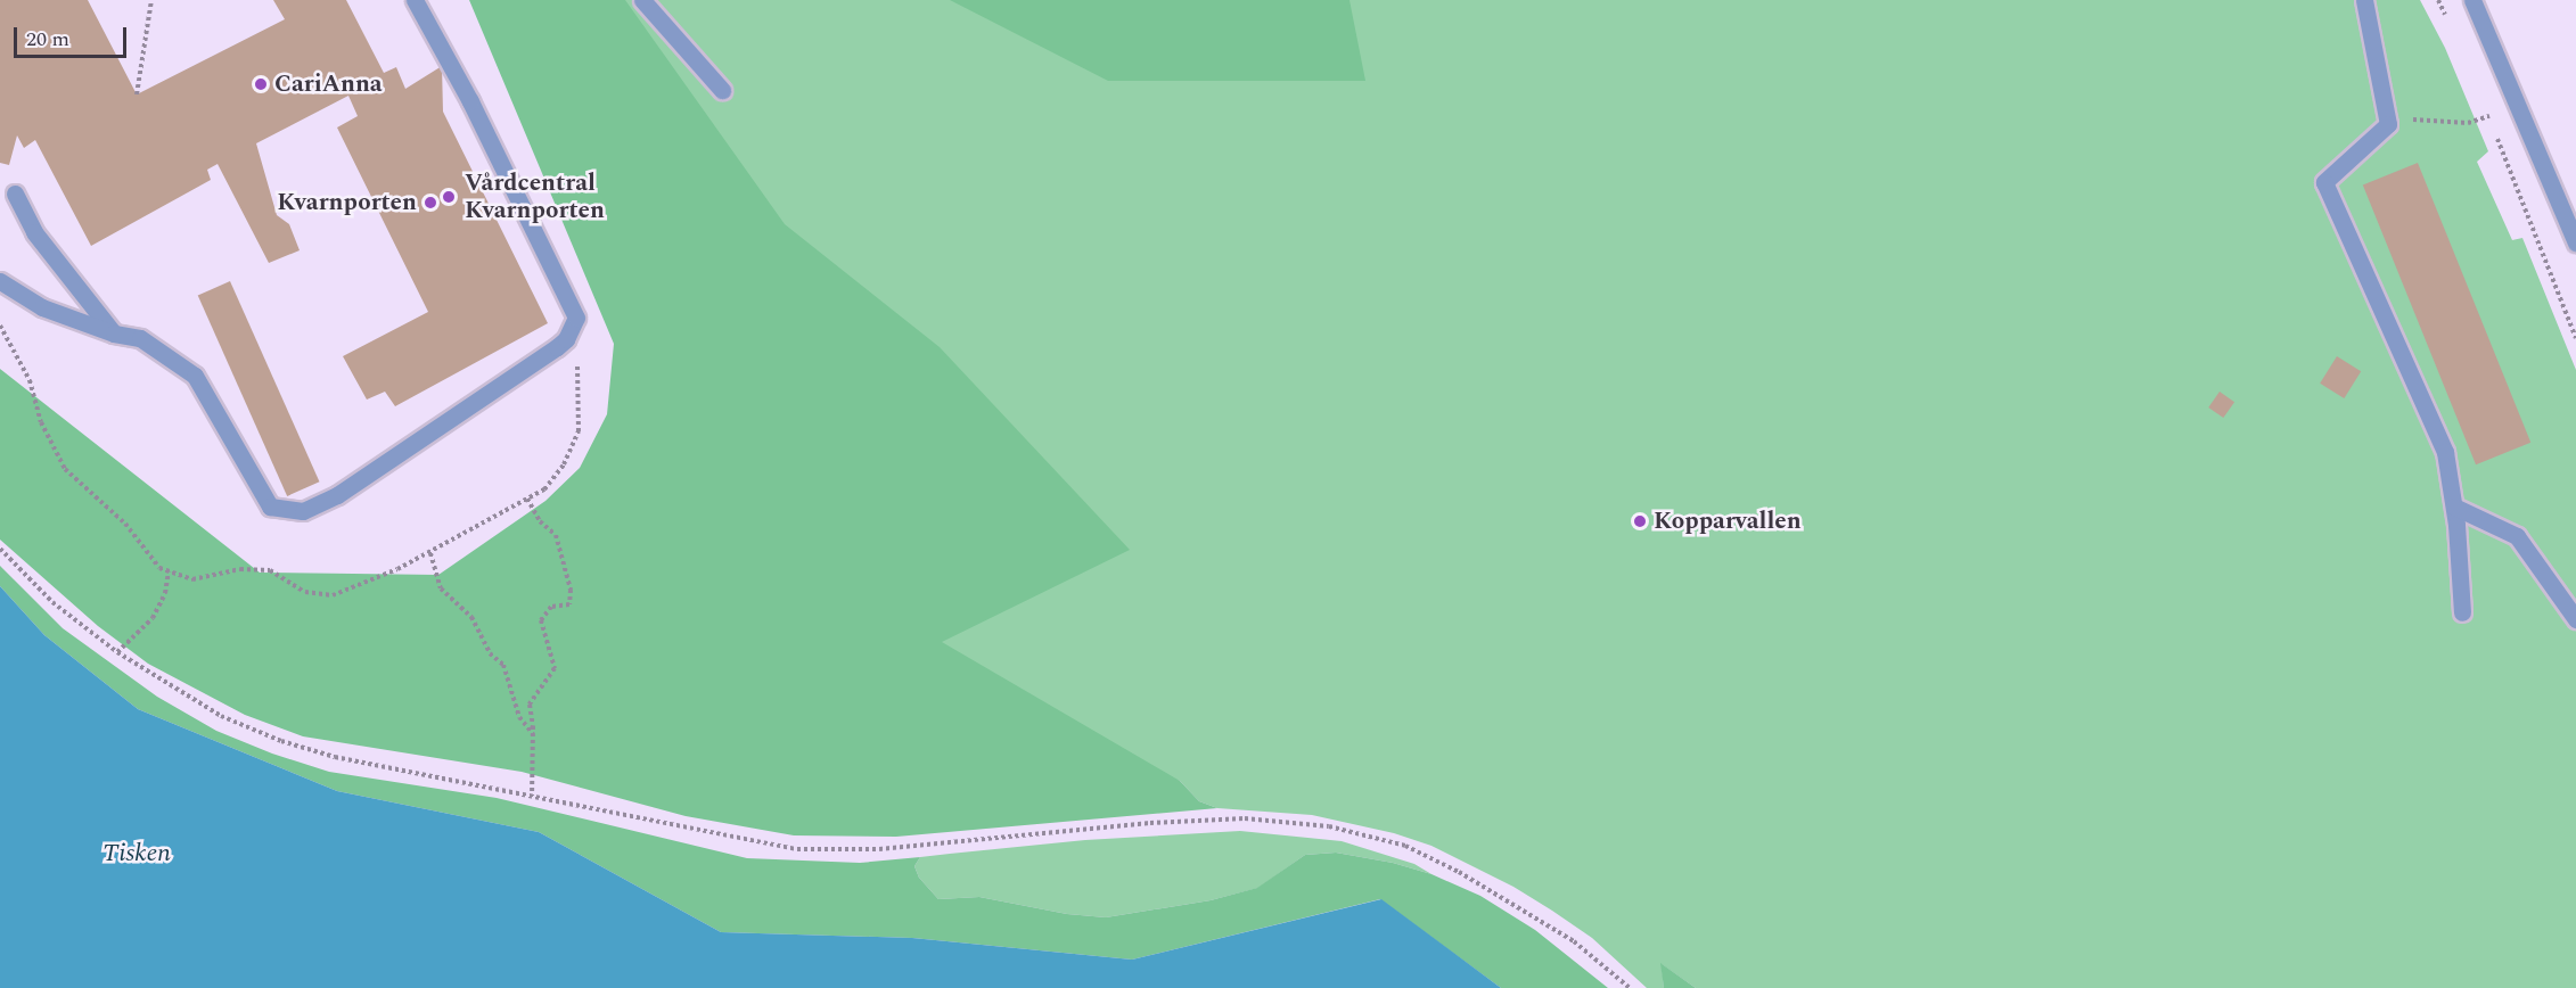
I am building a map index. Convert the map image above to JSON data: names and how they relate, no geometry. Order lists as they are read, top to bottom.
{
  "water": ["Tisken"],
  "places": [
    "CariAnna",
    "Vårdcentral Kvarnporten",
    "Kvarnporten",
    "Kopparvallen"
  ],
  "scale_bar": "20 m"
}
